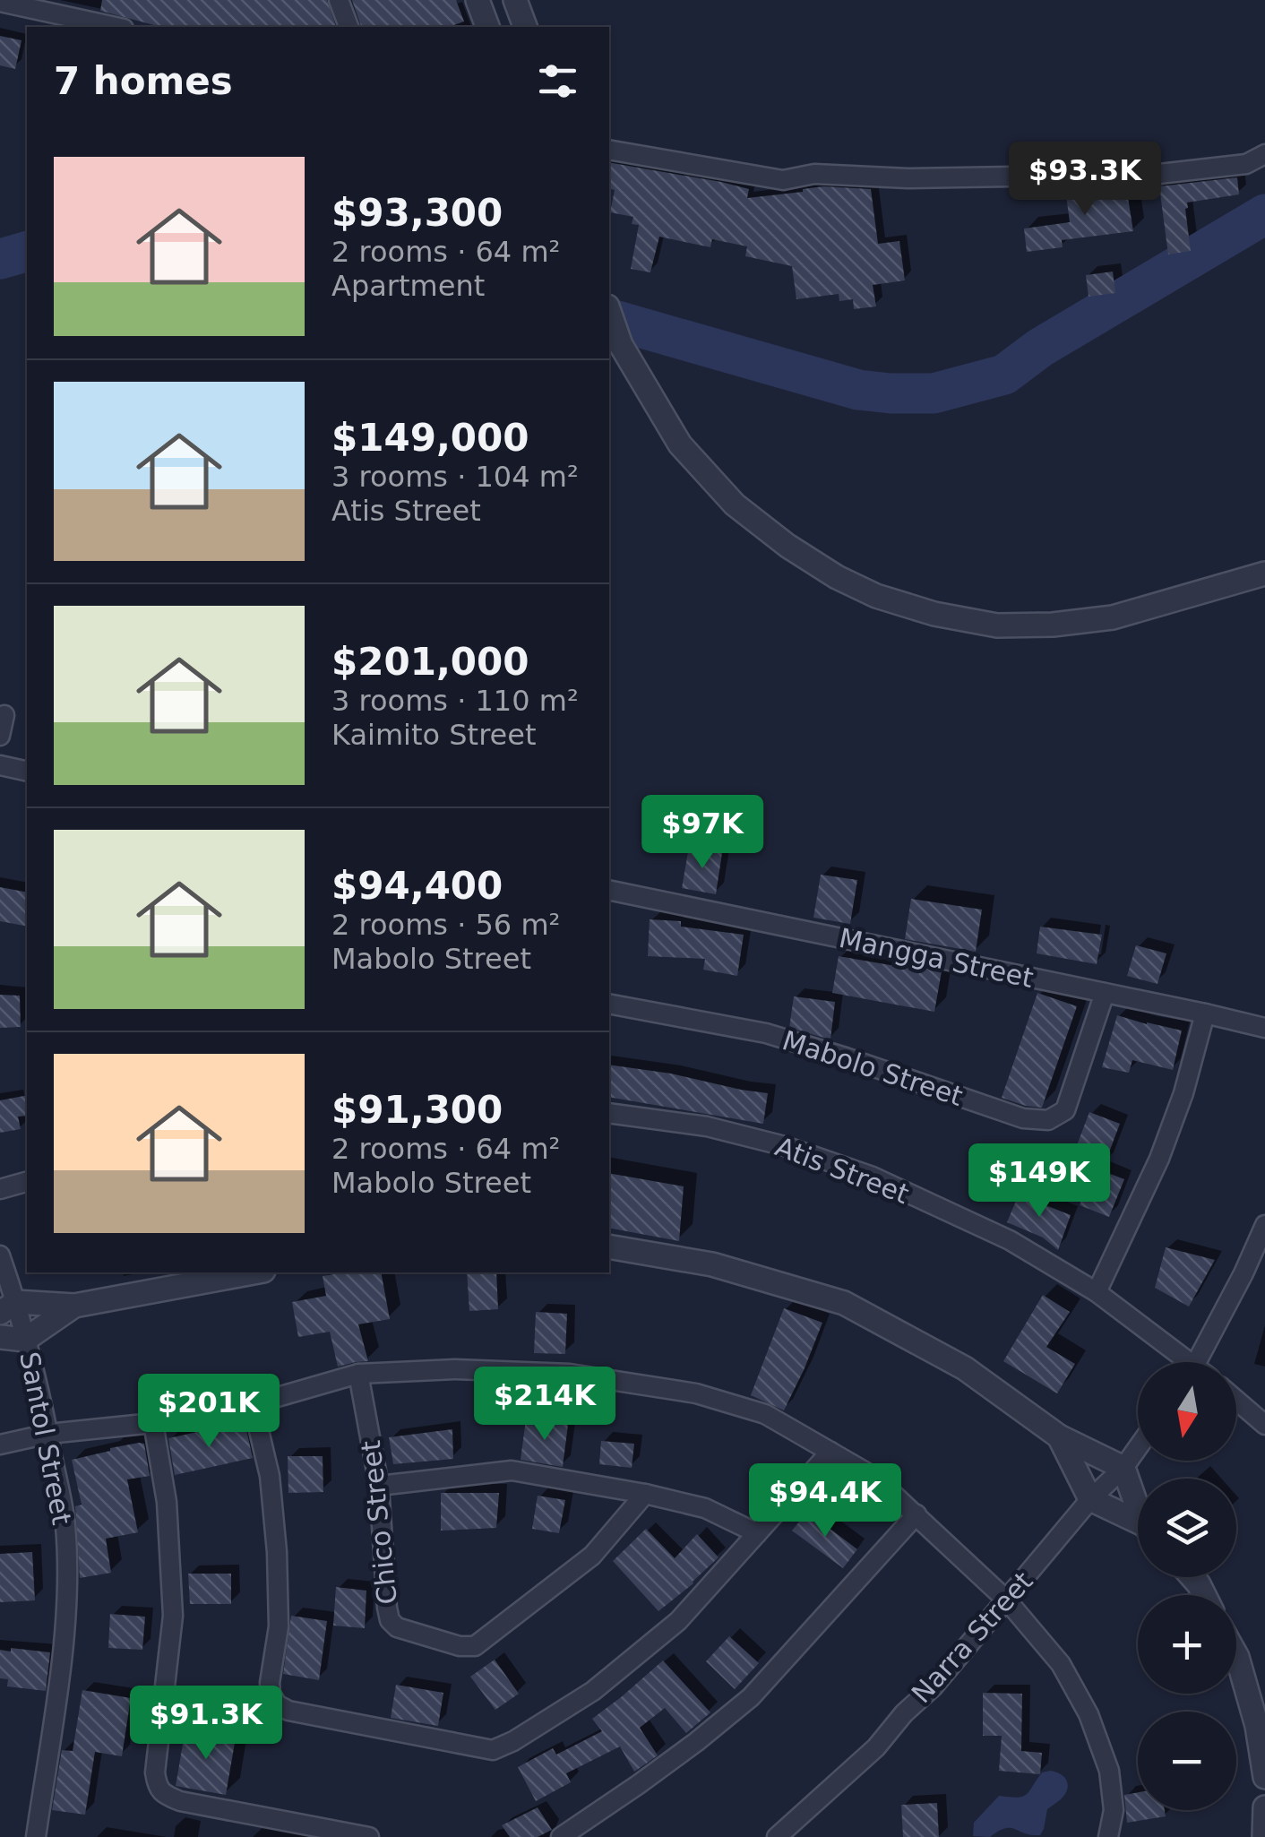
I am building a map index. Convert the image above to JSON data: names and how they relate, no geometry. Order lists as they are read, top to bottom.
{
  "streets": {
    "street": [
      "Mangga Street",
      "Mabolo Street",
      "Atis Street",
      "Santol Street",
      "Chico Street",
      "Narra Street"
    ]
  },
  "crossings": [
    ["Mangga Street", "Mabolo Street"]
  ],
  "north": "bottom",
  "page": {
    "heading": "7 homes",
    "list": [
      {
        "name": "$93,300",
        "note": "2 rooms · 64 m² · Apartment"
      },
      {
        "name": "$149,000",
        "note": "3 rooms · 104 m² · Atis Street"
      },
      {
        "name": "$201,000",
        "note": "3 rooms · 110 m² · Kaimito Street"
      },
      {
        "name": "$94,400",
        "note": "2 rooms · 56 m² · Mabolo Street"
      },
      {
        "name": "$91,300",
        "note": "2 rooms · 64 m² · Mabolo Street"
      }
    ],
    "price": [
      "$93.3K",
      "$97K",
      "$149K",
      "$214K",
      "$201K",
      "$94.4K",
      "$91.3K"
    ],
    "map_buttons": ["+", "−"]
  }
}
